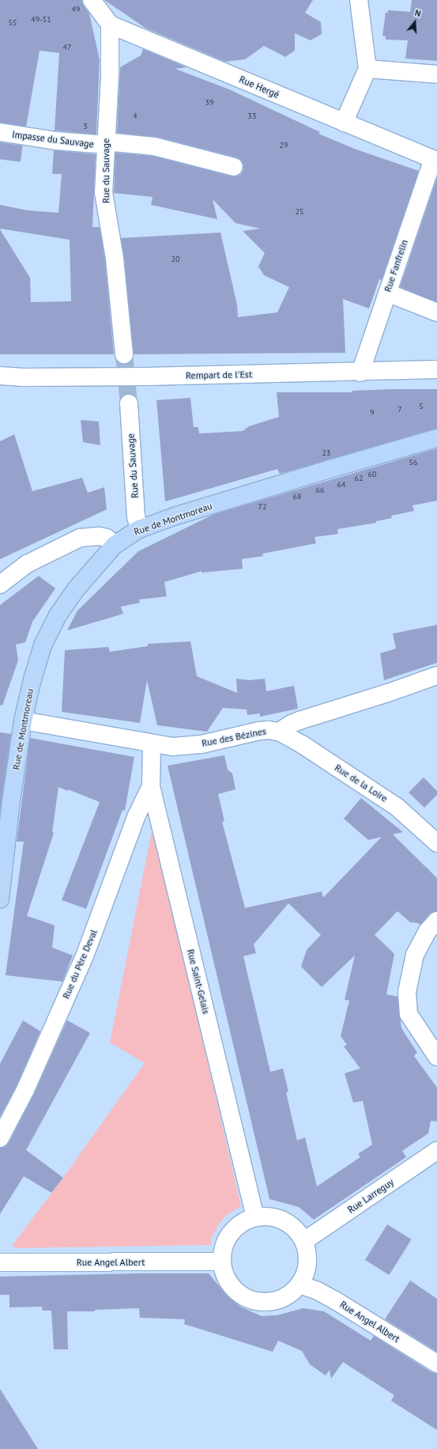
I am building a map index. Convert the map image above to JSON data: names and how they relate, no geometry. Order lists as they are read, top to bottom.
{
  "streets": {
    "main road": ["Rue de Montmoreau"],
    "street": [
      "Rue Hergé",
      "Impasse du Sauvage",
      "Rue du Sauvage",
      "Rue Fanfrelin",
      "Rempart de l'Est",
      "Rue des Bézines",
      "Rue de la Loire",
      "Rue du Père Deval",
      "Rue Saint-Gelais",
      "Rue Larreguy",
      "Rue Angel Albert"
    ]
  },
  "crossings": [
    ["Rue Hergé", "Rue du Sauvage"],
    ["Rue Hergé", "Rue Fanfrelin"],
    ["Impasse du Sauvage", "Rue du Sauvage"],
    ["Rue du Sauvage", "Rue de Montmoreau"],
    ["Rue Fanfrelin", "Rempart de l'Est"],
    ["Rue de Montmoreau", "Rue des Bézines"],
    ["Rue des Bézines", "Rue de la Loire"],
    ["Rue des Bézines", "Rue Saint-Gelais"],
    ["Rue du Père Deval", "Rue Saint-Gelais"],
    ["Rue Saint-Gelais", "Rue Larreguy"],
    ["Rue Saint-Gelais", "Rue Angel Albert"],
    ["Rue Larreguy", "Rue Angel Albert"]
  ],
  "house_numbers": [
    "49",
    "49-51",
    "55",
    "47",
    "39",
    "4",
    "33",
    "3",
    "29",
    "25",
    "20",
    "5",
    "7",
    "9",
    "23",
    "56",
    "60",
    "62",
    "64",
    "66",
    "68",
    "72"
  ],
  "north": "top"
}
